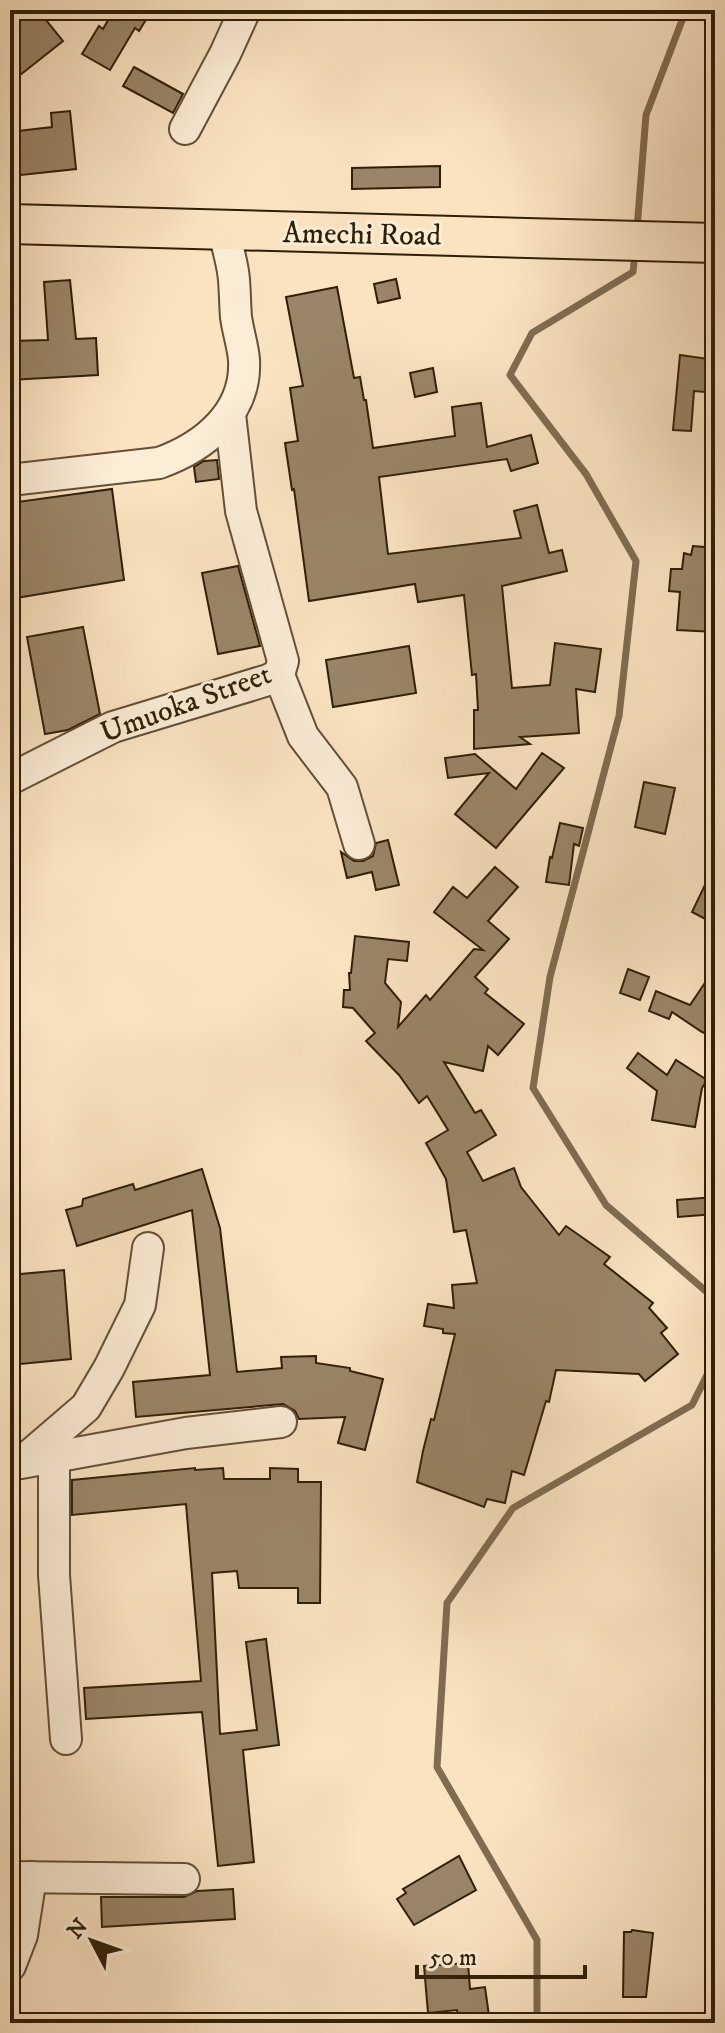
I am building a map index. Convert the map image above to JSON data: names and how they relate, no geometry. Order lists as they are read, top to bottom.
{
  "streets": {
    "main road": ["Amechi Road"],
    "street": ["Umuoka Street"]
  },
  "scale_bar": "50 m",
  "north": "top left"
}
